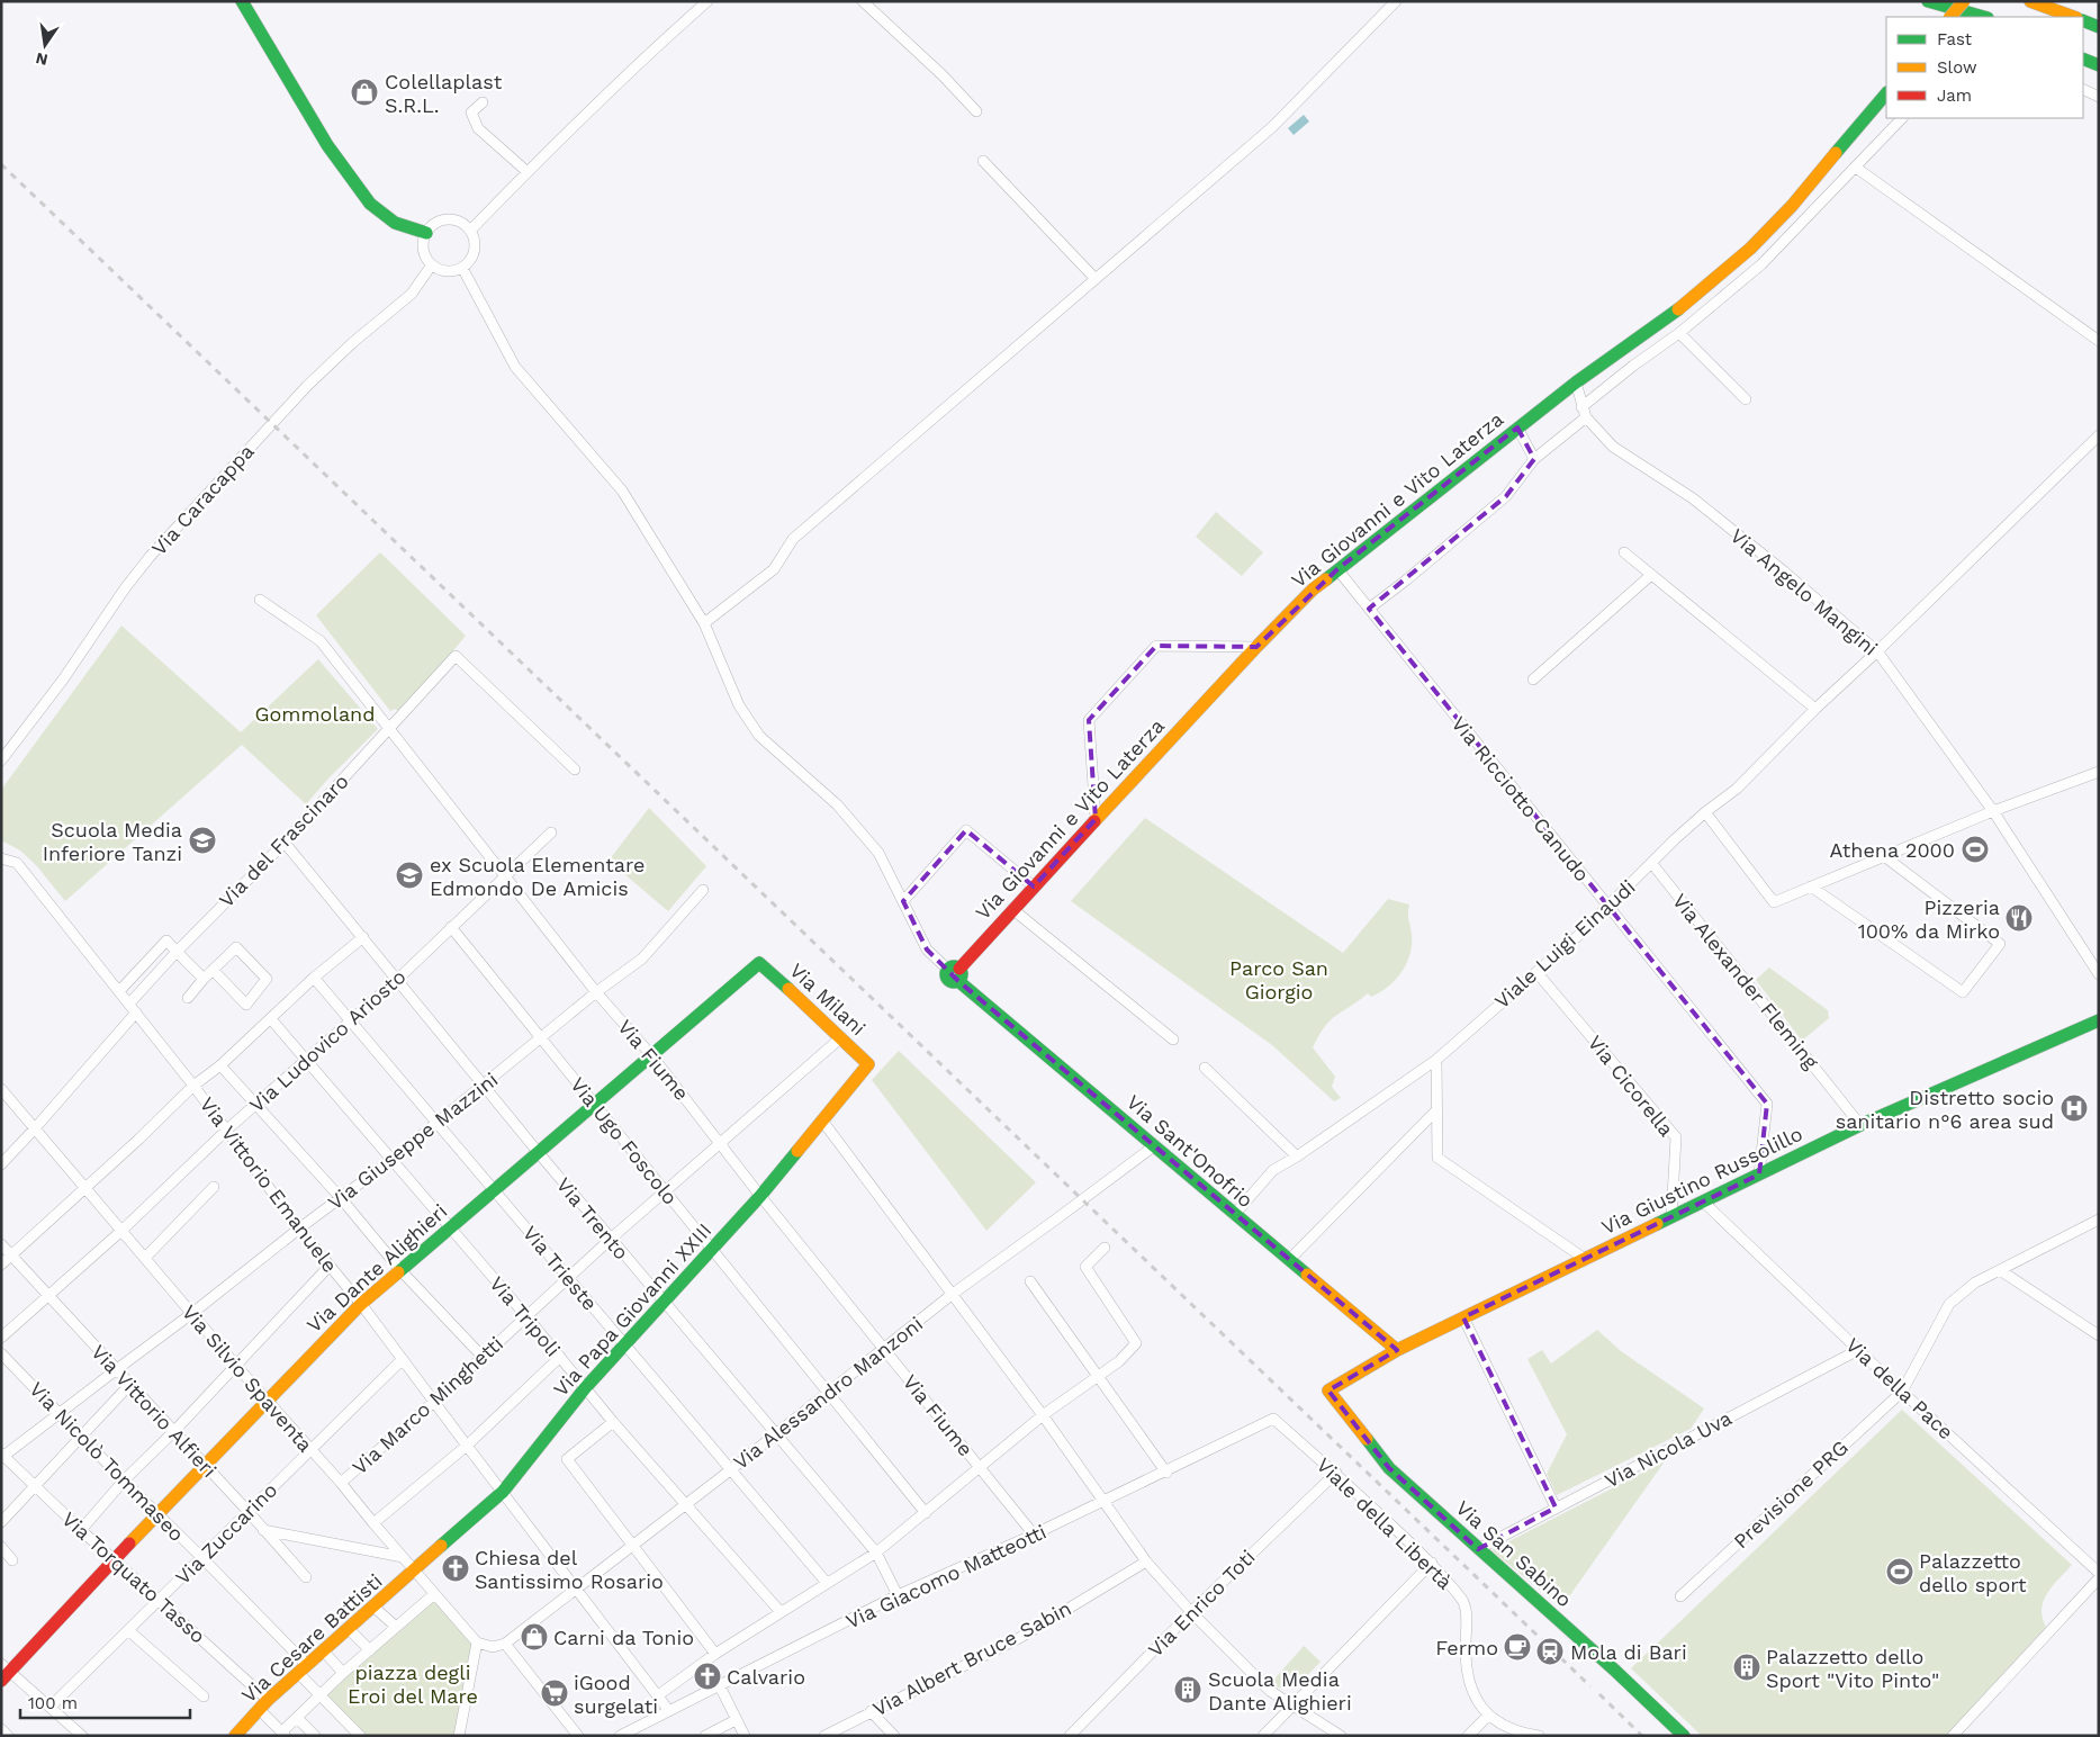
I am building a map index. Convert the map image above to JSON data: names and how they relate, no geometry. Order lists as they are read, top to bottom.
{
  "streets": {
    "main road": [
      "Via Giovanni e Vito Laterza",
      "Via Milani",
      "Via Sant'Onofrio",
      "Via Giustino Russolillo",
      "Via Dante Alighieri",
      "Via Papa Giovanni XXIII",
      "Via San Sabino",
      "Via Cesare Battisti"
    ],
    "street": [
      "Via Caracappa",
      "Via Angelo Mangini",
      "Via Ricciotto Canudo",
      "Via del Frascinaro",
      "Viale Luigi Einaudi",
      "Via Alexander Fleming",
      "Via Ludovico Ariosto",
      "Via Fiume",
      "Via Cicorella",
      "Via Giuseppe Mazzini",
      "Via Ugo Foscolo",
      "Via Vittorio Emanuele",
      "Via Trento",
      "Via Trieste",
      "Via Tripoli",
      "Via Silvio Spaventa",
      "Via della Pace",
      "Via Alessandro Manzoni",
      "Via Marco Minghetti",
      "Via Vittorio Alfieri",
      "Via Nicola Uva",
      "Via Nicolò Tommaseo",
      "Previsione PRG",
      "Viale della Libertà",
      "Via Zuccarino",
      "Via Giacomo Matteotti",
      "Via Torquato Tasso",
      "Via Enrico Toti",
      "Via Albert Bruce Sabin"
    ]
  },
  "crossings": [
    ["Via Giovanni e Vito Laterza", "Via Angelo Mangini"],
    ["Via Giovanni e Vito Laterza", "Via Ricciotto Canudo"],
    ["Via Giovanni e Vito Laterza", "Via Sant'Onofrio"],
    ["Via Angelo Mangini", "Viale Luigi Einaudi"],
    ["Via Ricciotto Canudo", "Viale Luigi Einaudi"],
    ["Via Ricciotto Canudo", "Via Giustino Russolillo"],
    ["Via del Frascinaro", "Via Fiume"],
    ["Via del Frascinaro", "Via Vittorio Emanuele"],
    ["Via del Frascinaro", "Via Trento"],
    ["Via del Frascinaro", "Via Silvio Spaventa"],
    ["Viale Luigi Einaudi", "Via Alexander Fleming"],
    ["Viale Luigi Einaudi", "Via Cicorella"],
    ["Viale Luigi Einaudi", "Via Sant'Onofrio"],
    ["Via Alexander Fleming", "Via Giustino Russolillo"],
    ["Via Milani", "Via Dante Alighieri"],
    ["Via Milani", "Via Papa Giovanni XXIII"],
    ["Via Milani", "Via Marco Minghetti"],
    ["Via Ludovico Ariosto", "Via Fiume"],
    ["Via Ludovico Ariosto", "Via Ugo Foscolo"],
    ["Via Ludovico Ariosto", "Via Vittorio Emanuele"],
    ["Via Ludovico Ariosto", "Via Trento"],
    ["Via Ludovico Ariosto", "Via Trieste"],
    ["Via Ludovico Ariosto", "Via Tripoli"],
    ["Via Ludovico Ariosto", "Via Silvio Spaventa"],
    ["Via Ludovico Ariosto", "Via Vittorio Alfieri"],
    ["Via Fiume", "Via Giuseppe Mazzini"],
    ["Via Fiume", "Via Dante Alighieri"],
    ["Via Fiume", "Via Papa Giovanni XXIII"],
    ["Via Fiume", "Via Alessandro Manzoni"],
    ["Via Fiume", "Via Marco Minghetti"],
    ["Via Fiume", "Via Giacomo Matteotti"],
    ["Via Cicorella", "Via Giustino Russolillo"],
    ["Via Giuseppe Mazzini", "Via Ugo Foscolo"],
    ["Via Giuseppe Mazzini", "Via Vittorio Emanuele"],
    ["Via Giuseppe Mazzini", "Via Trento"],
    ["Via Giuseppe Mazzini", "Via Trieste"],
    ["Via Giuseppe Mazzini", "Via Tripoli"],
    ["Via Giuseppe Mazzini", "Via Silvio Spaventa"],
    ["Via Giuseppe Mazzini", "Via Vittorio Alfieri"],
    ["Via Giuseppe Mazzini", "Via Nicolò Tommaseo"],
    ["Via Giuseppe Mazzini", "Via Torquato Tasso"],
    ["Via Ugo Foscolo", "Via Dante Alighieri"],
    ["Via Ugo Foscolo", "Via Papa Giovanni XXIII"],
    ["Via Ugo Foscolo", "Via Alessandro Manzoni"],
    ["Via Ugo Foscolo", "Via Marco Minghetti"],
    ["Via Sant'Onofrio", "Via Giustino Russolillo"],
    ["Via Sant'Onofrio", "Via Alessandro Manzoni"],
    ["Via Giustino Russolillo", "Via della Pace"],
    ["Via Giustino Russolillo", "Via San Sabino"],
    ["Via Vittorio Emanuele", "Via Dante Alighieri"],
    ["Via Vittorio Emanuele", "Via Papa Giovanni XXIII"],
    ["Via Vittorio Emanuele", "Via Alessandro Manzoni"],
    ["Via Vittorio Emanuele", "Via Marco Minghetti"],
    ["Via Vittorio Emanuele", "Via Zuccarino"],
    ["Via Vittorio Emanuele", "Via Giacomo Matteotti"],
    ["Via Trento", "Via Dante Alighieri"],
    ["Via Trento", "Via Papa Giovanni XXIII"],
    ["Via Trento", "Via Alessandro Manzoni"],
    ["Via Trento", "Via Marco Minghetti"],
    ["Via Trento", "Via Giacomo Matteotti"],
    ["Via Dante Alighieri", "Via Trieste"],
    ["Via Dante Alighieri", "Via Tripoli"],
    ["Via Dante Alighieri", "Via Silvio Spaventa"],
    ["Via Dante Alighieri", "Via Vittorio Alfieri"],
    ["Via Dante Alighieri", "Via Nicolò Tommaseo"],
    ["Via Dante Alighieri", "Via Torquato Tasso"],
    ["Via Trieste", "Via Papa Giovanni XXIII"],
    ["Via Trieste", "Via Alessandro Manzoni"],
    ["Via Trieste", "Via Marco Minghetti"],
    ["Via Papa Giovanni XXIII", "Via Tripoli"],
    ["Via Papa Giovanni XXIII", "Via Silvio Spaventa"],
    ["Via Papa Giovanni XXIII", "Via Cesare Battisti"],
    ["Via Tripoli", "Via Alessandro Manzoni"],
    ["Via Tripoli", "Via Marco Minghetti"],
    ["Via Silvio Spaventa", "Via Marco Minghetti"],
    ["Via Silvio Spaventa", "Via Zuccarino"],
    ["Via Silvio Spaventa", "Via Cesare Battisti"],
    ["Via della Pace", "Via Nicola Uva"],
    ["Via della Pace", "Previsione PRG"],
    ["Via Vittorio Alfieri", "Via Zuccarino"],
    ["Via Nicola Uva", "Via San Sabino"],
    ["Via Nicolò Tommaseo", "Via Zuccarino"],
    ["Via Nicolò Tommaseo", "Via Cesare Battisti"],
    ["Viale della Libertà", "Via Giacomo Matteotti"],
    ["Viale della Libertà", "Via Enrico Toti"],
    ["Via Zuccarino", "Via Torquato Tasso"],
    ["Via Torquato Tasso", "Via Cesare Battisti"]
  ],
  "parks": ["Gommoland", "Parco San Giorgio", "piazza degli Eroi del Mare"],
  "places": {
    "shop": ["Colellaplast S.R.L.", "Carni da Tonio"],
    "school or university": ["Scuola Media Inferiore Tanzi", "ex Scuola Elementare Edmondo De Amicis"],
    "sports": ["Athena 2000", "Palazzetto dello sport"],
    "restaurant": ["Pizzeria 100% da Mirko"],
    "hospital": ["Distretto socio sanitario n°6 area sud"],
    "church": ["Chiesa del Santissimo Rosario", "Calvario"],
    "cafe": ["Fermo"],
    "station": ["Mola di Bari"],
    "building": ["Palazzetto dello Sport \"Vito Pinto\"", "Scuola Media Dante Alighieri"],
    "supermarket": ["iGood surgelati"]
  },
  "legend": ["Fast", "Slow", "Jam"],
  "scale_bar": "100 m",
  "north": "bottom"
}
